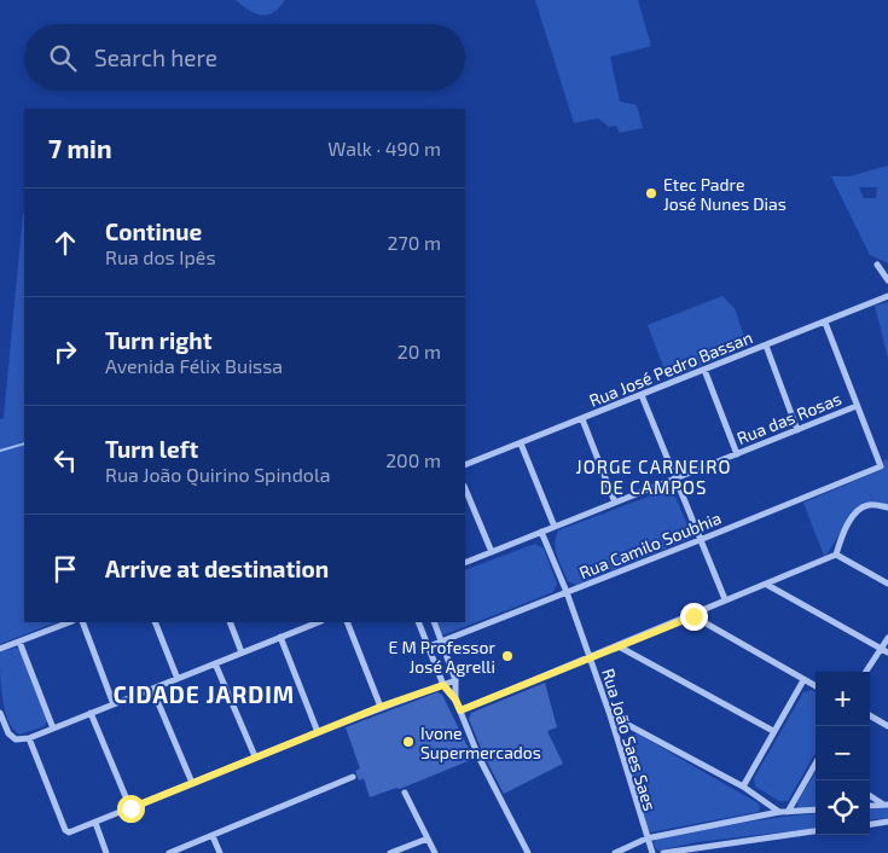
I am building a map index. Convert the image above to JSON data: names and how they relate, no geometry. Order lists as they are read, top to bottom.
{
  "streets": {
    "street": [
      "Rua José Pedro Bassan",
      "Rua das Rosas",
      "Rua Camilo Soubhia",
      "Rua João Saes Saes"
    ]
  },
  "crossings": [
    ["Rua das Rosas", "Rua Camilo Soubhia"],
    ["Rua das Rosas", "Rua João Saes Saes"],
    ["Rua Camilo Soubhia", "Rua João Saes Saes"]
  ],
  "districts": ["JORGE CARNEIRO DE CAMPOS", "CIDADE JARDIM"],
  "places": ["Etec Padre José Nunes Dias", "E M Professor José Agrelli", "Ivone Supermercados"],
  "page": {
    "search": "Search here",
    "heading": ["7 min", "Walk · 490 m"],
    "list": [
      ["Continue", "Rua dos Ipês", "270 m"],
      ["Turn right", "Avenida Félix Buissa", "20 m"],
      ["Turn left", "Rua João Quirino Spindola", "200 m"],
      "Arrive at destination"
    ],
    "map_buttons": ["+", "−"]
  }
}
